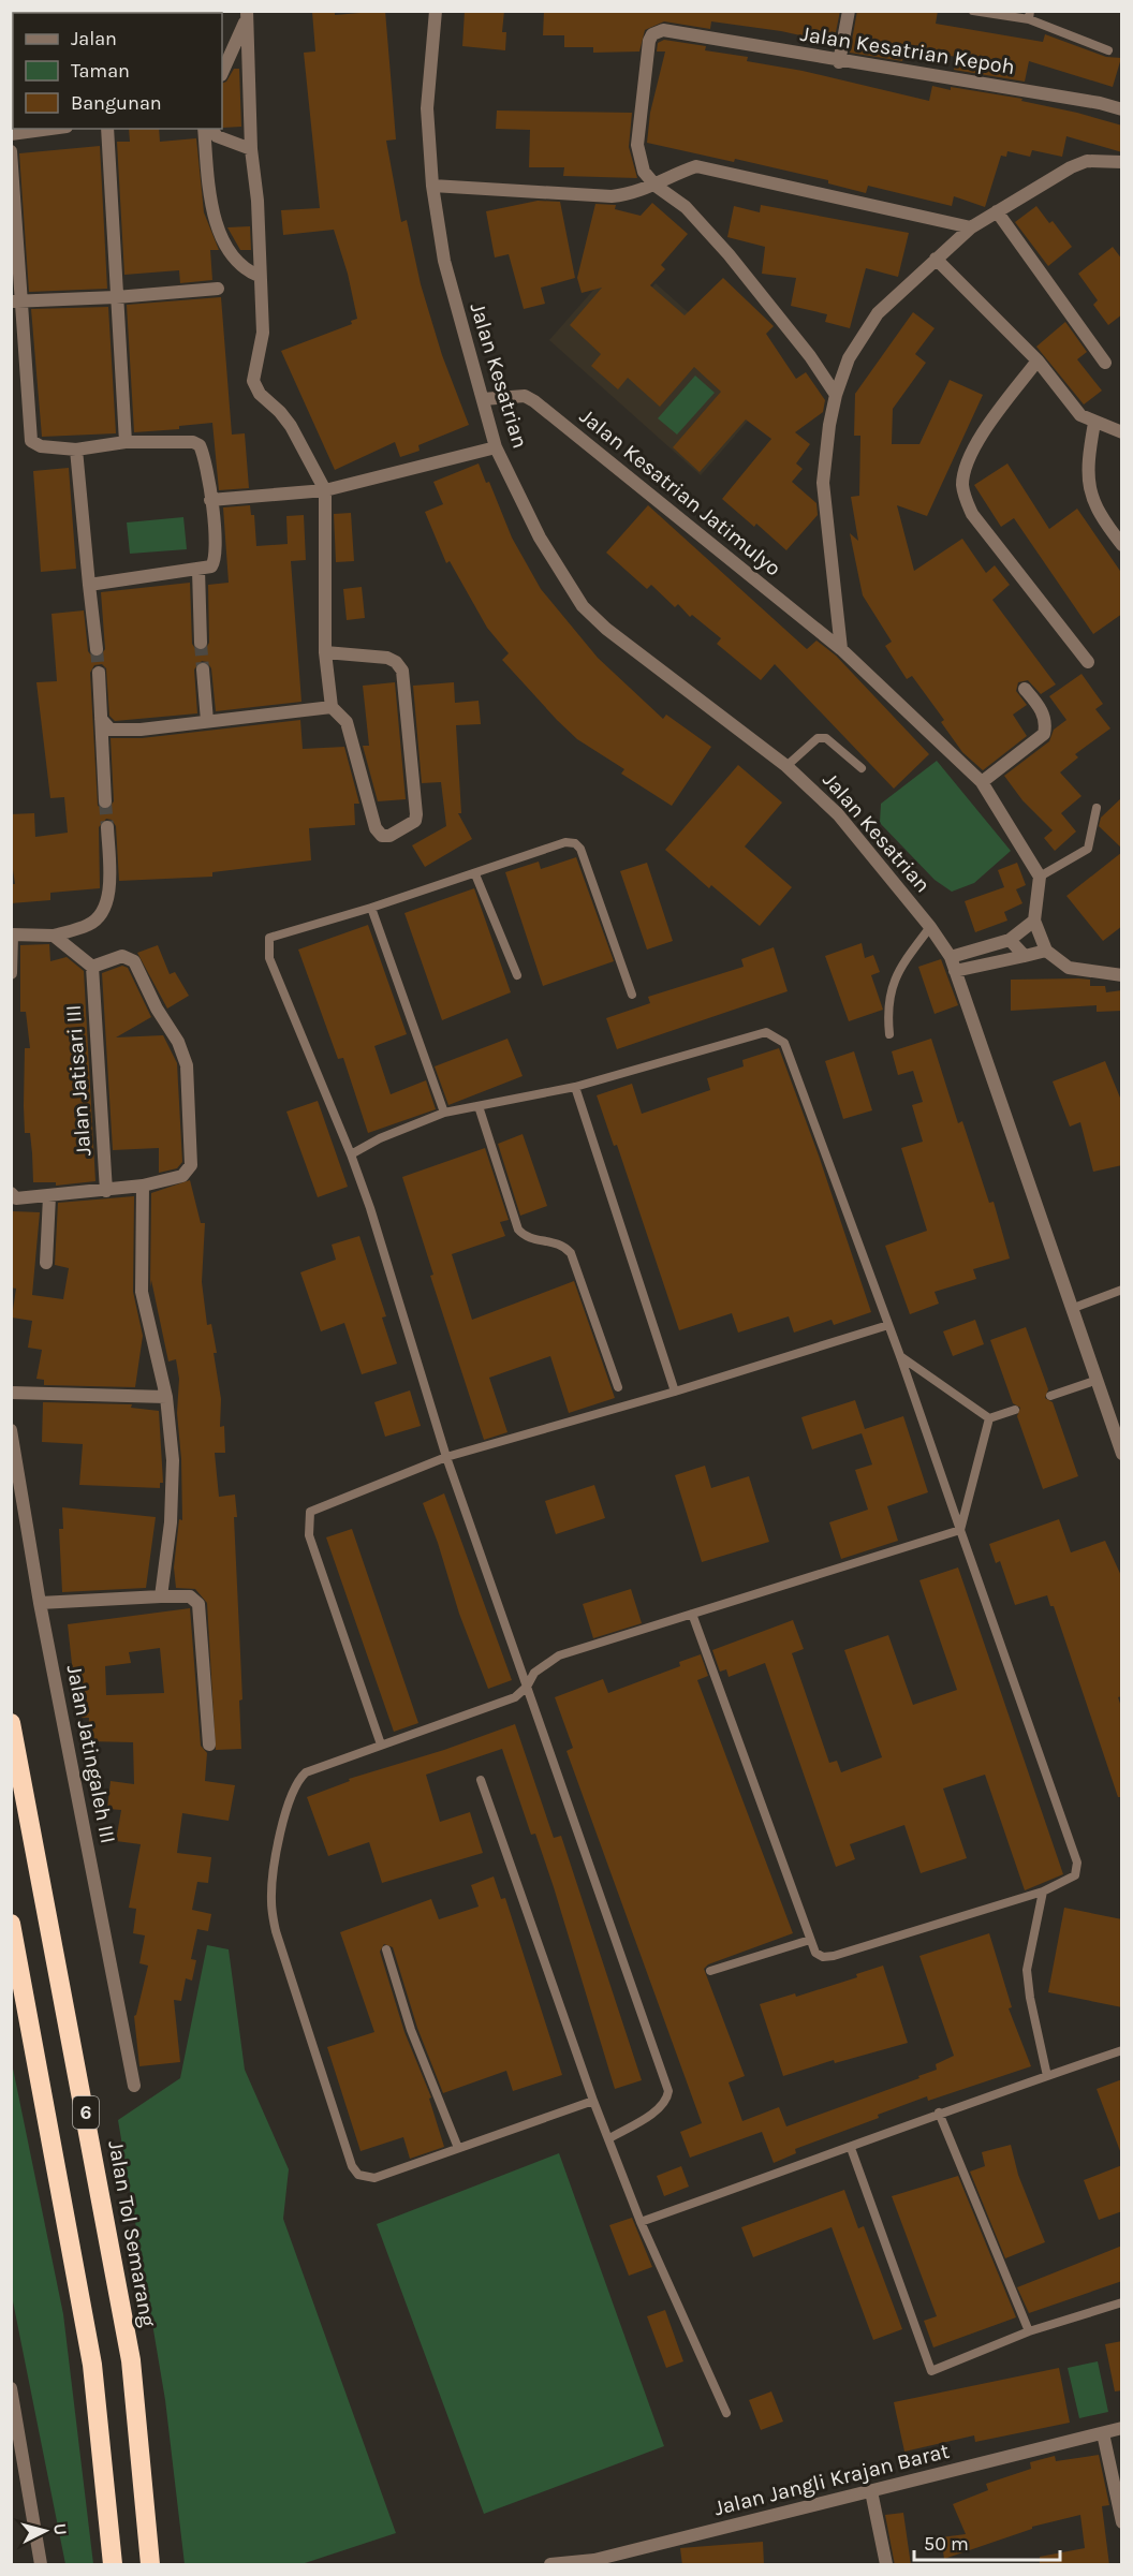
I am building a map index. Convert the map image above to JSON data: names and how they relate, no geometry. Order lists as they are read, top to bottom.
{
  "streets": {
    "highway": ["6", "Jalan Tol Semarang"],
    "street": [
      "Jalan Kesatrian Kepoh",
      "Jalan Kesatrian",
      "Jalan Kesatrian Jatimulyo",
      "Jalan Jatisari III",
      "Jalan Jatingaleh III",
      "Jalan Jangli Krajan Barat"
    ]
  },
  "crossings": [
    ["Jalan Kesatrian", "Jalan Kesatrian Jatimulyo"]
  ],
  "legend": ["Jalan", "Taman", "Bangunan"],
  "scale_bar": "50 m",
  "north": "right"
}
